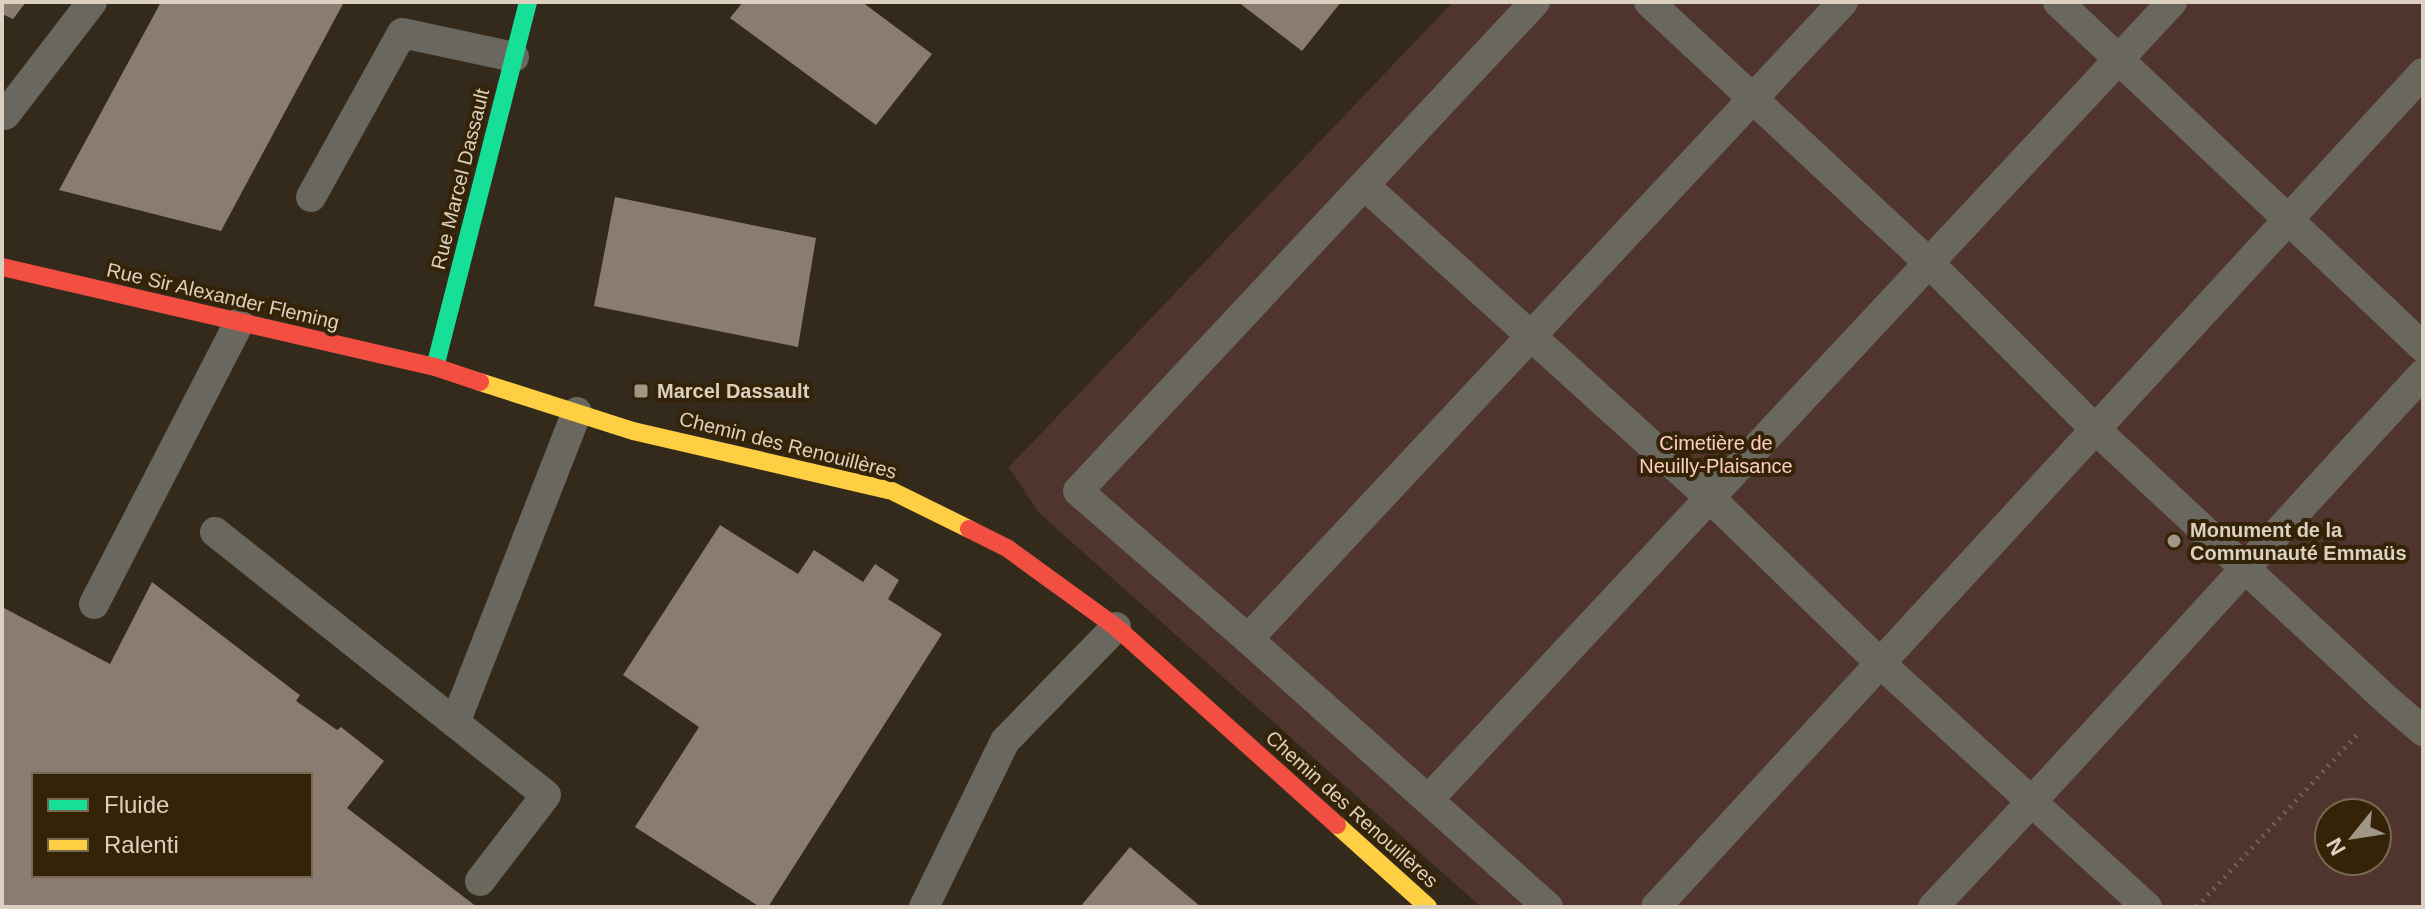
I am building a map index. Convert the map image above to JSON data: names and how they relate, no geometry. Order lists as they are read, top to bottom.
{
  "streets": {
    "street": ["Rue Marcel Dassault", "Rue Sir Alexander Fleming", "Chemin des Renouillères"]
  },
  "crossings": [
    ["Rue Marcel Dassault", "Rue Sir Alexander Fleming"],
    ["Rue Marcel Dassault", "Chemin des Renouillères"],
    ["Rue Sir Alexander Fleming", "Chemin des Renouillères"]
  ],
  "parks": ["Cimetière de Neuilly-Plaisance"],
  "places": {
    "transit": ["Marcel Dassault"],
    "other": ["Monument de la Communauté Emmaüs"]
  },
  "legend": ["Fluide", "Ralenti"],
  "north": "bottom left"
}
